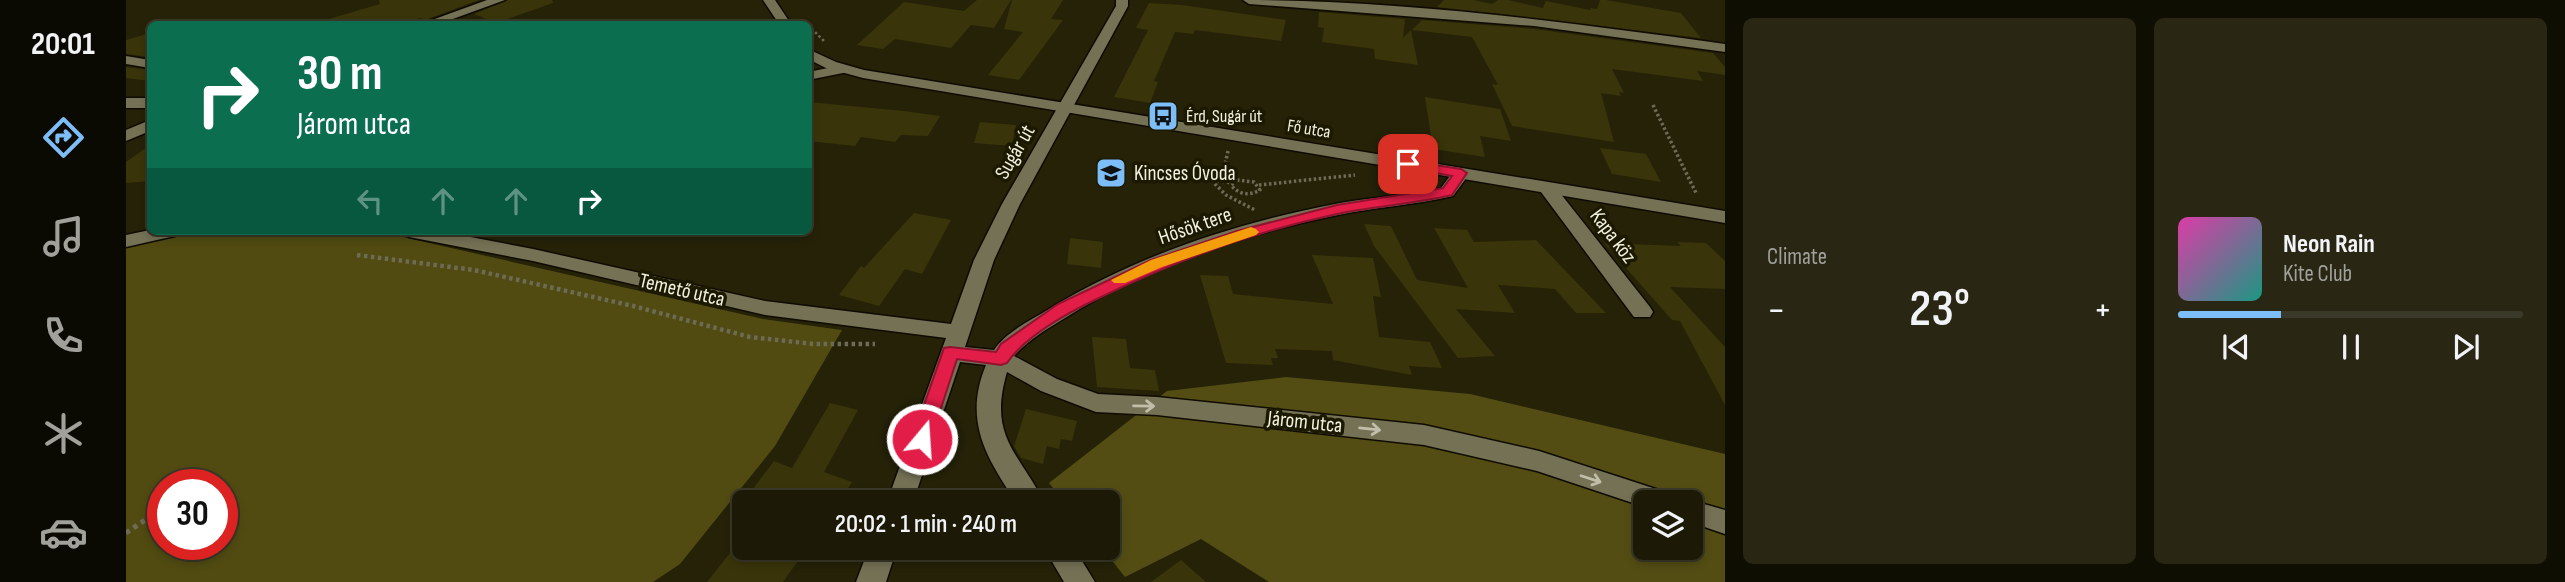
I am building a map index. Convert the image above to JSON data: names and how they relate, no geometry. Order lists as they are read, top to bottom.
{
  "streets": {
    "street": [
      "Fő utca",
      "Sugár út",
      "Hősök tere",
      "Kapa köz",
      "Temető utca",
      "Járom utca"
    ]
  },
  "crossings": [
    ["Fő utca", "Sugár út"],
    ["Fő utca", "Hősök tere"],
    ["Fő utca", "Kapa köz"],
    ["Sugár út", "Temető utca"],
    ["Sugár út", "Járom utca"],
    ["Hősök tere", "Járom utca"],
    ["Temető utca", "Járom utca"]
  ],
  "one_way": ["Járom utca"],
  "places": {
    "bus stop": ["Érd, Sugár út"],
    "school or university": ["Kincses Óvoda"]
  },
  "page": {
    "tabs": "20:01",
    "tile": "Climate",
    "turn": ["30 m", "Járom utca"],
    "song": ["Neon Rain", "Kite Club"],
    "heat": ["−", "23°", "+"],
    "limit": "30",
    "trip": "20:02 · 1 min · 240 m"
  }
}
